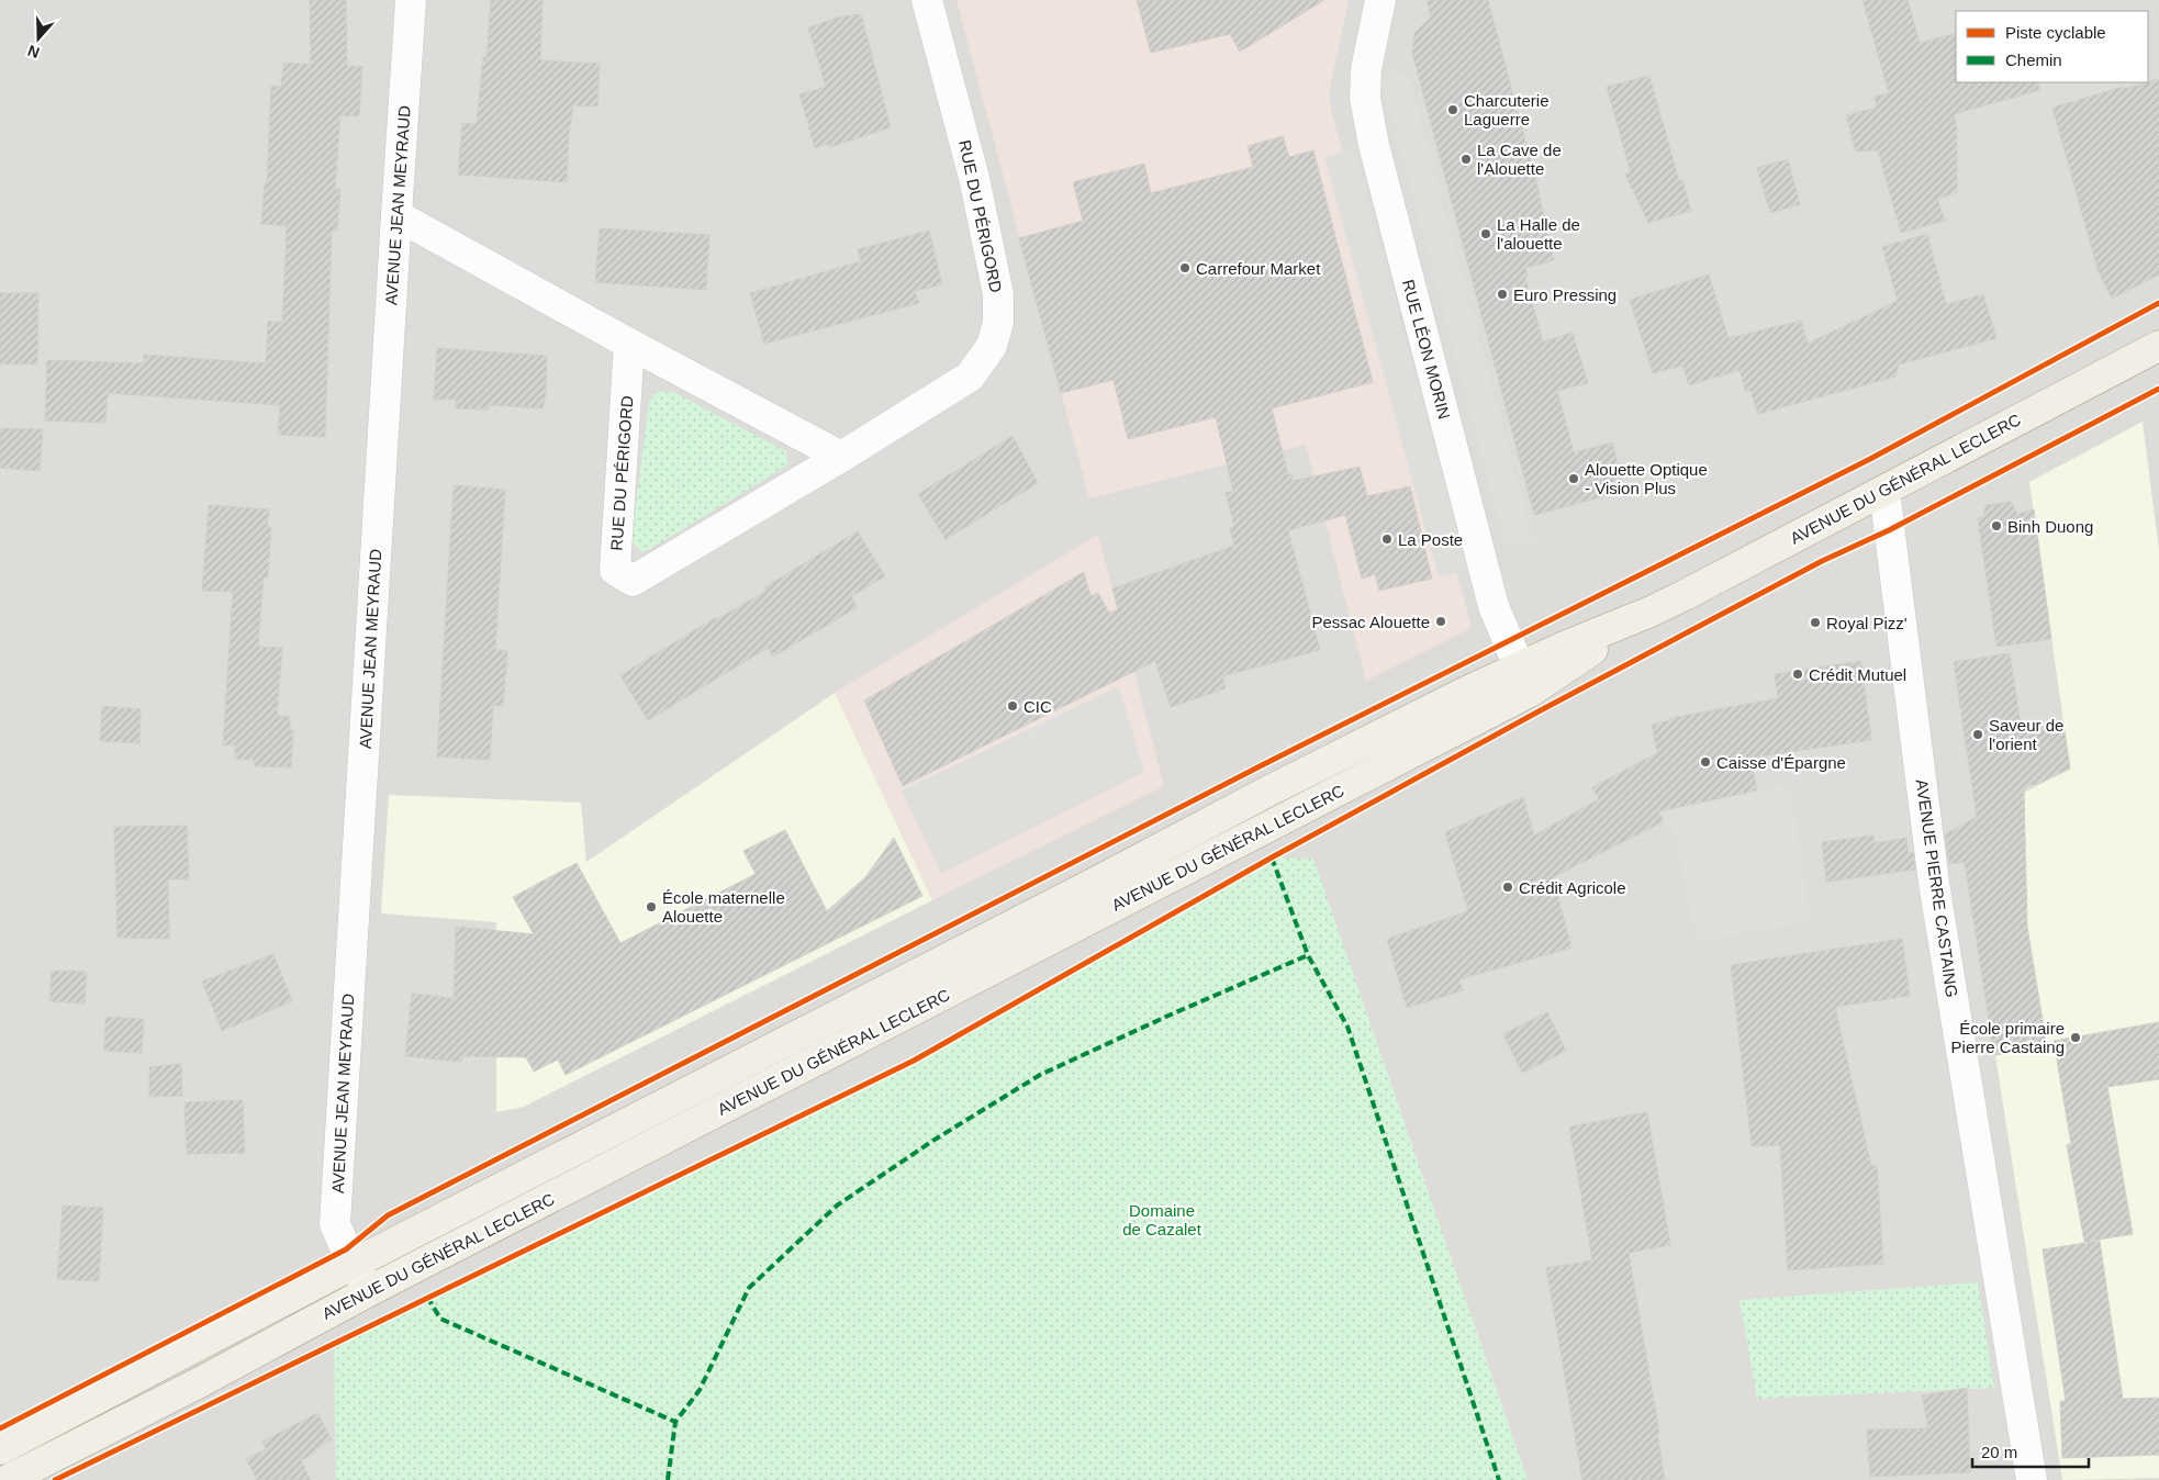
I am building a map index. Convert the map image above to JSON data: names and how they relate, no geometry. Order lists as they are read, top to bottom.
{
  "streets": {
    "main road": ["AVENUE DU GÉNÉRAL LECLERC"],
    "street": [
      "AVENUE JEAN MEYRAUD",
      "RUE DU PÉRIGORD",
      "RUE LÉON MORIN",
      "AVENUE PIERRE CASTAING"
    ]
  },
  "crossings": [
    ["AVENUE JEAN MEYRAUD", "AVENUE DU GÉNÉRAL LECLERC"],
    ["RUE LÉON MORIN", "AVENUE DU GÉNÉRAL LECLERC"],
    ["AVENUE DU GÉNÉRAL LECLERC", "AVENUE PIERRE CASTAING"]
  ],
  "parks": ["Domaine de Cazalet"],
  "places": [
    "Charcuterie Laguerre",
    "La Cave de l'Alouette",
    "La Halle de l'alouette",
    "Carrefour Market",
    "Euro Pressing",
    "Alouette Optique - Vision Plus",
    "Binh Duong",
    "La Poste",
    "Pessac Alouette",
    "Royal Pizz'",
    "Crédit Mutuel",
    "CIC",
    "Saveur de l'orient",
    "Caisse d'Épargne",
    "Crédit Agricole",
    "École maternelle Alouette",
    "École primaire Pierre Castaing"
  ],
  "legend": ["Piste cyclable", "Chemin"],
  "scale_bar": "20 m",
  "north": "bottom"
}
